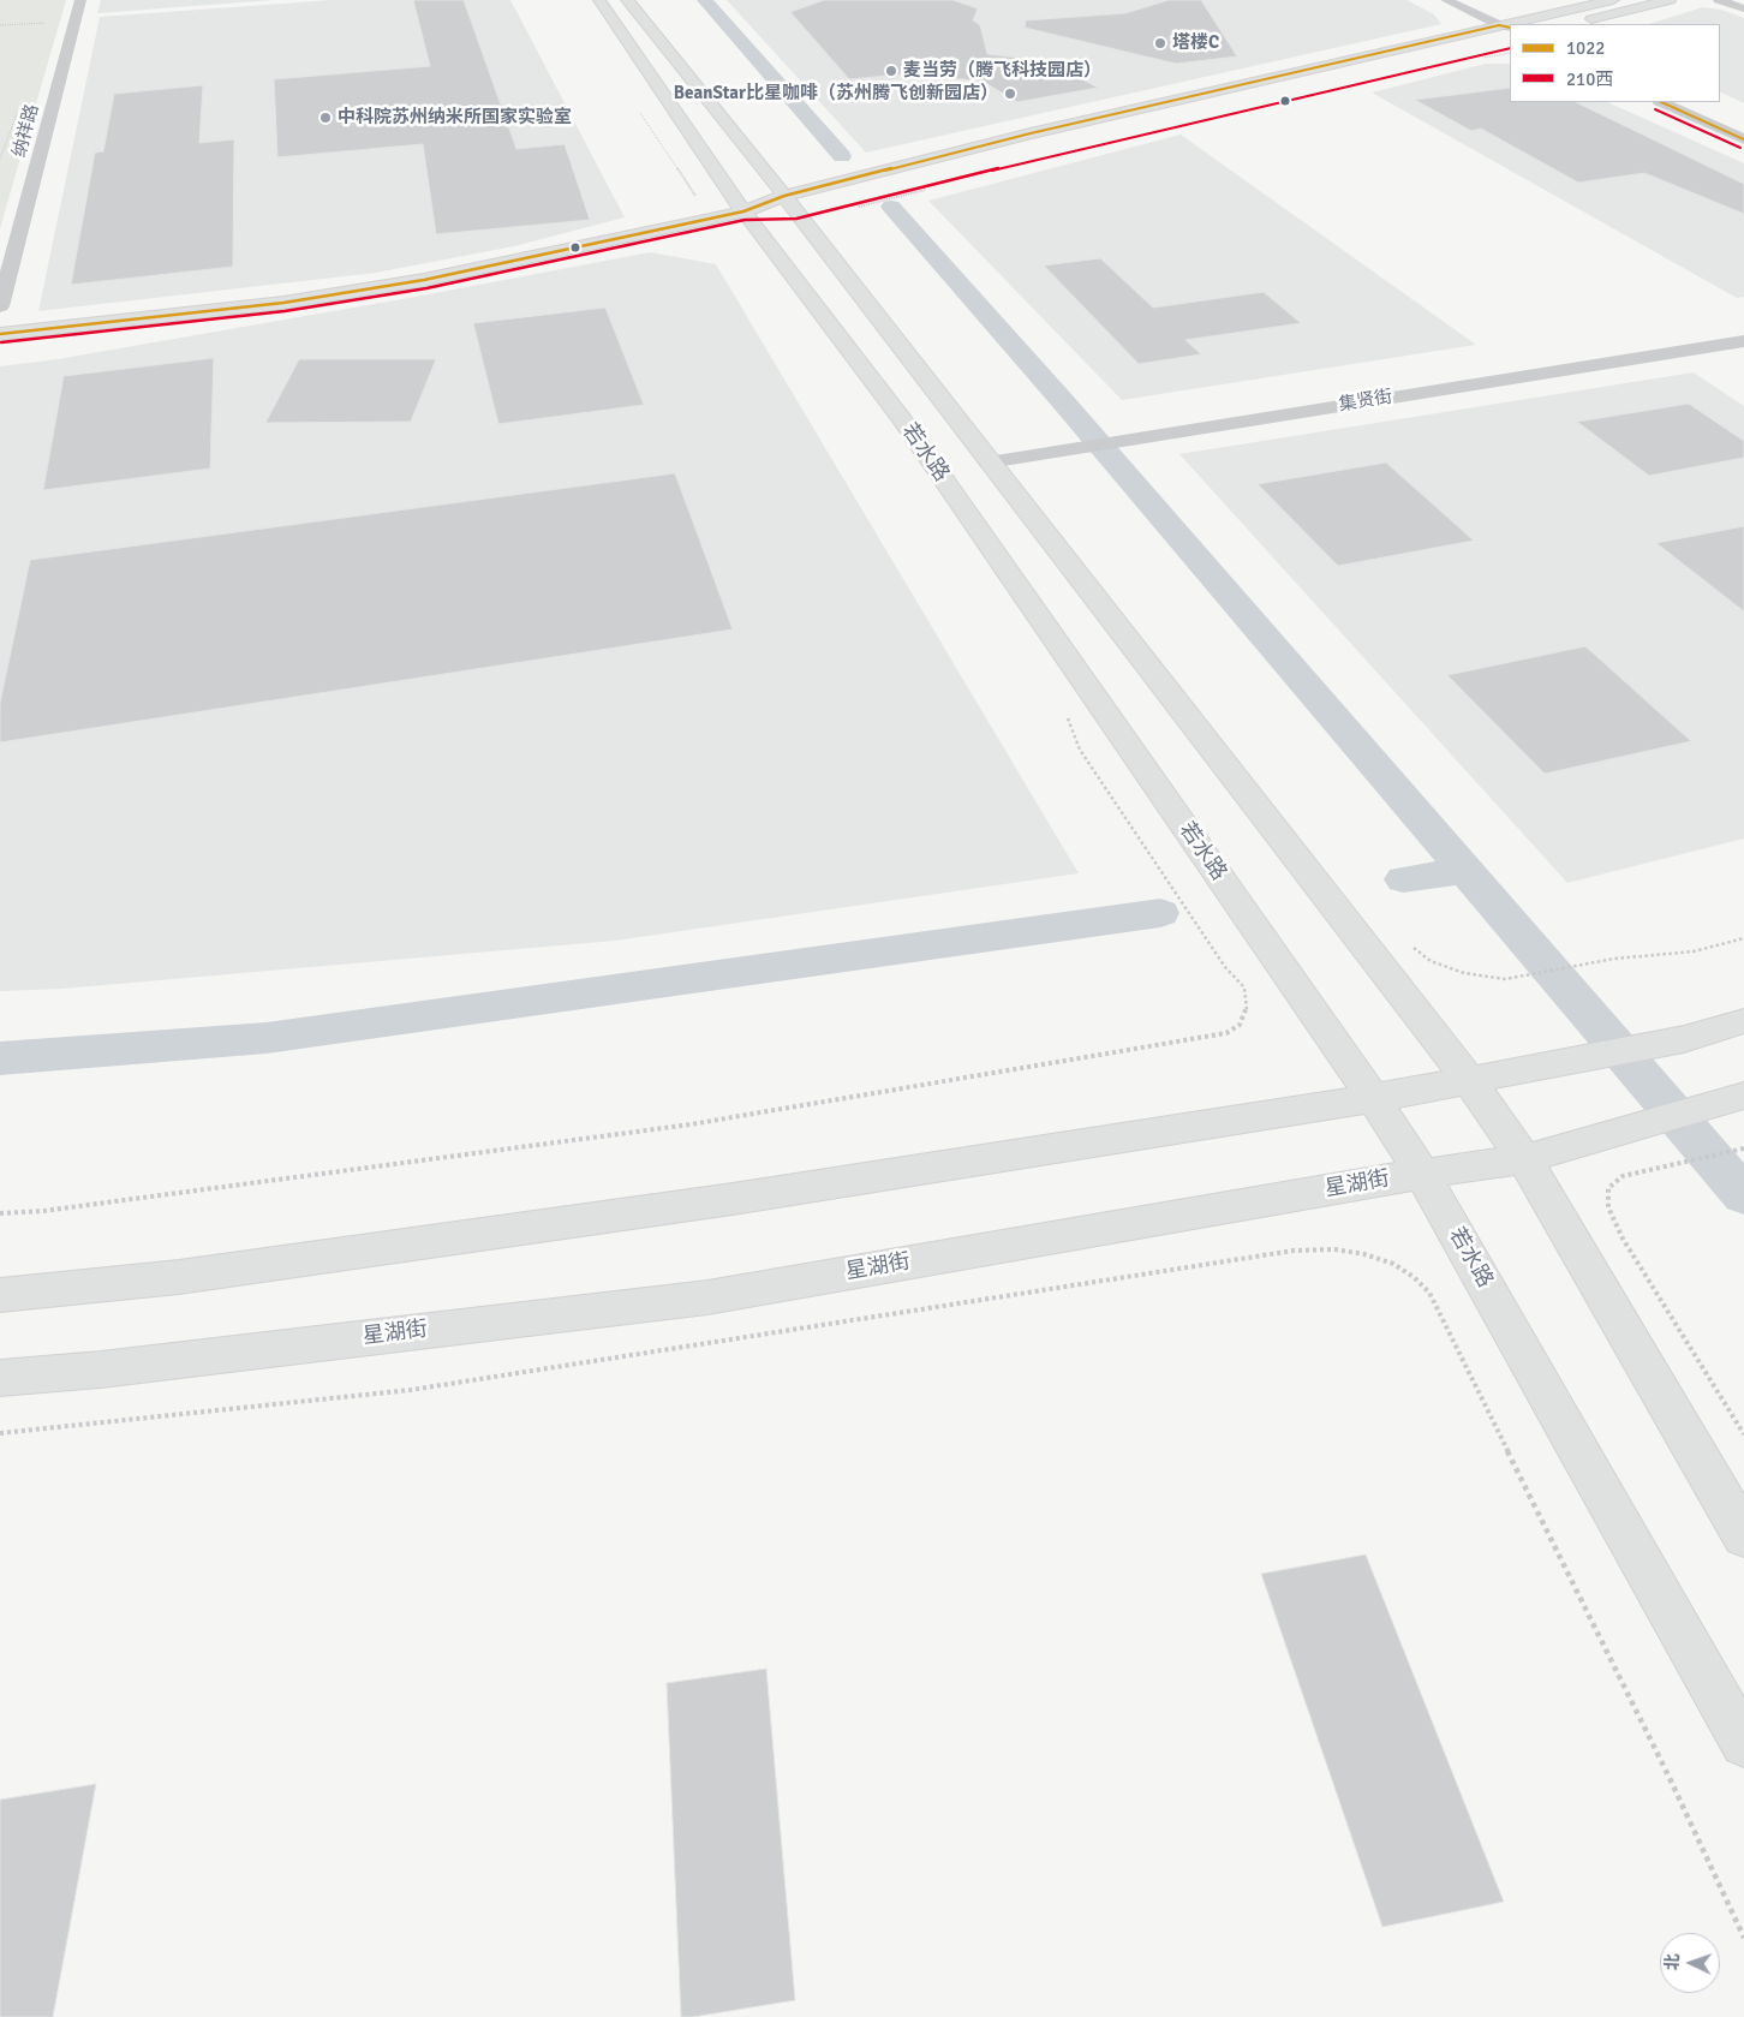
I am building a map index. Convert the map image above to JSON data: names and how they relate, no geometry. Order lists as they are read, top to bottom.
{
  "streets": {
    "main road": ["若水路", "星湖街"],
    "street": ["纳祥路", "集贤街"]
  },
  "crossings": [
    ["集贤街", "若水路"],
    ["若水路", "星湖街"]
  ],
  "places": [
    "塔楼C",
    "麦当劳（腾飞科技园店）",
    "BeanStar比星咖啡（苏州腾飞创新园店）",
    "中科院苏州纳米所国家实验室"
  ],
  "lines": ["transit line 1022", "transit line 210西"],
  "legend": ["1022", "210西"],
  "north": "left"
}
